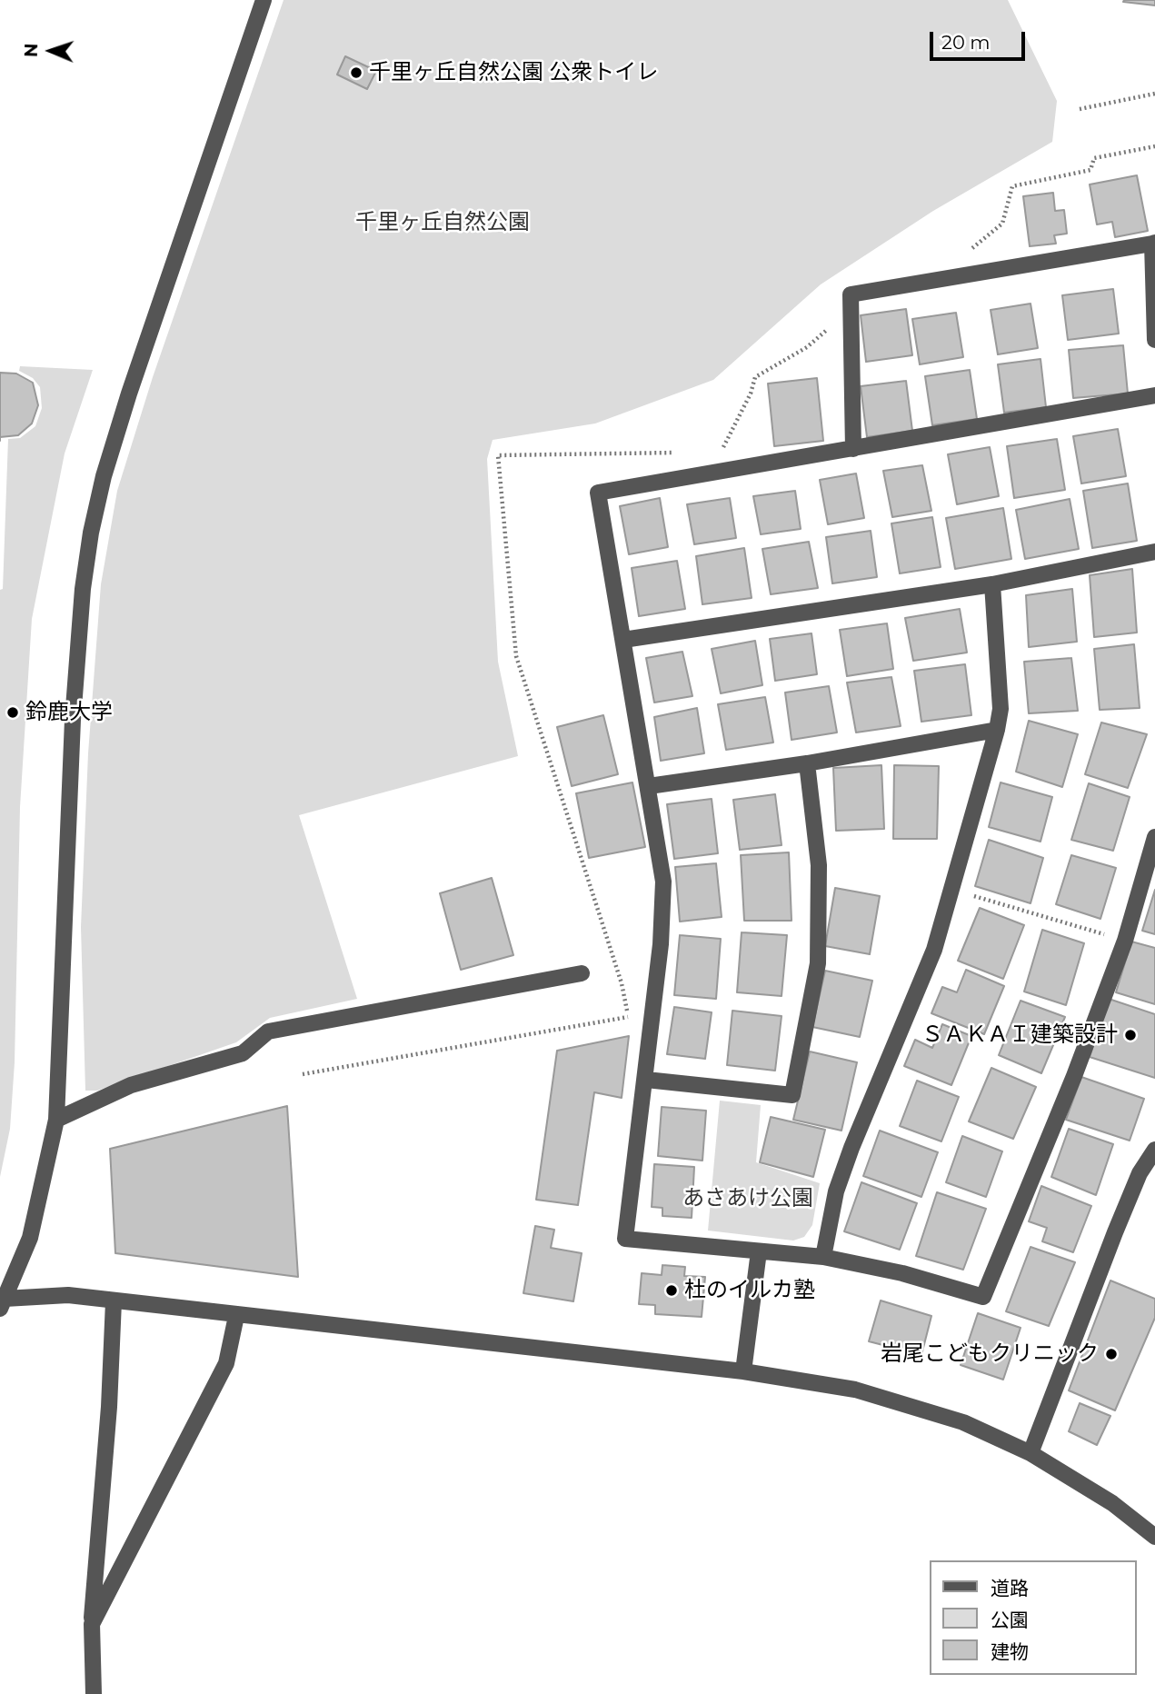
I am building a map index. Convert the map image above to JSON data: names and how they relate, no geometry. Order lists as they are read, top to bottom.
{
  "parks": ["千里ヶ丘自然公園", "あさあけ公園"],
  "places": [
    "千里ヶ丘自然公園 公衆トイレ",
    "鈴鹿大学",
    "ＳＡＫＡＩ建築設計",
    "杜のイルカ塾",
    "岩尾こどもクリニック"
  ],
  "legend": ["道路", "公園", "建物"],
  "scale_bar": "20 m",
  "north": "left"
}
